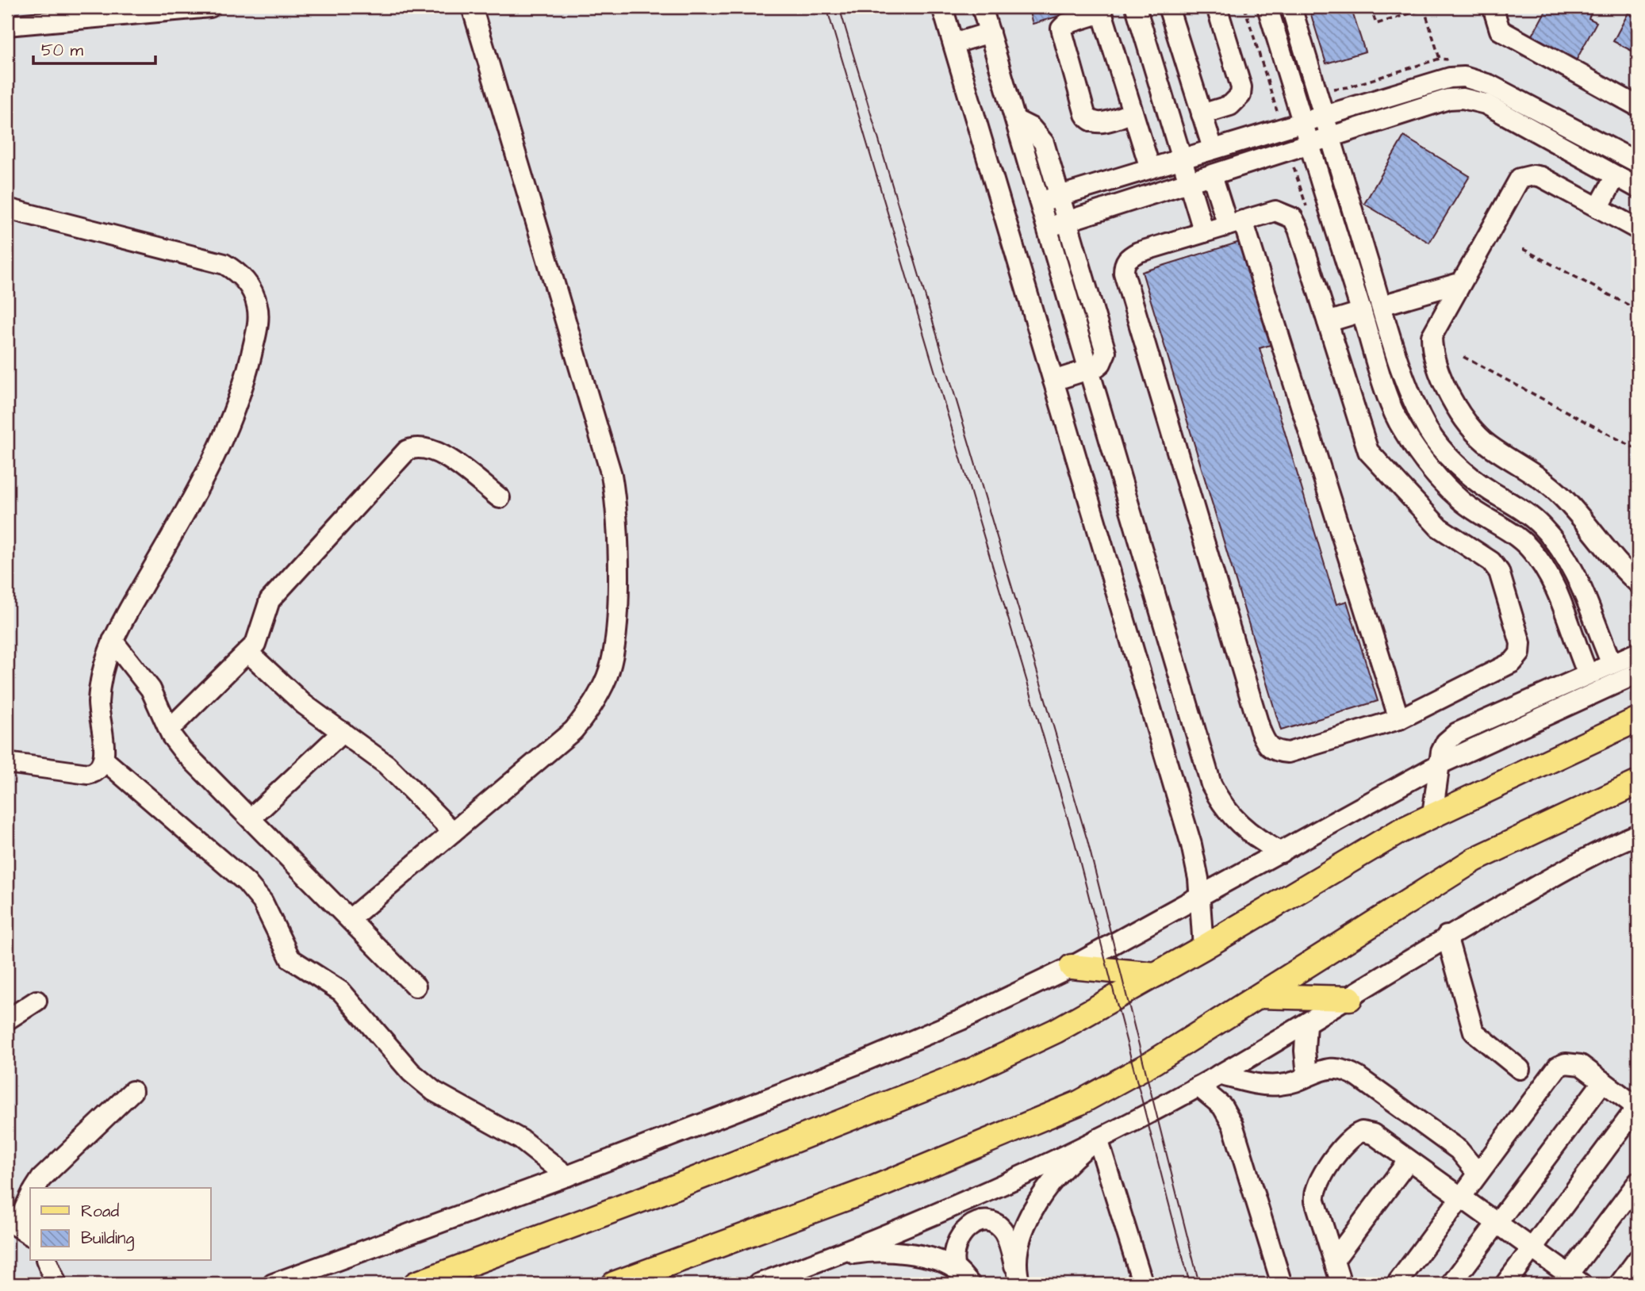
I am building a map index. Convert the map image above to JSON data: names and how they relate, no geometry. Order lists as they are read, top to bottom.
{
  "legend": ["Road", "Building"],
  "scale_bar": "50 m"
}
